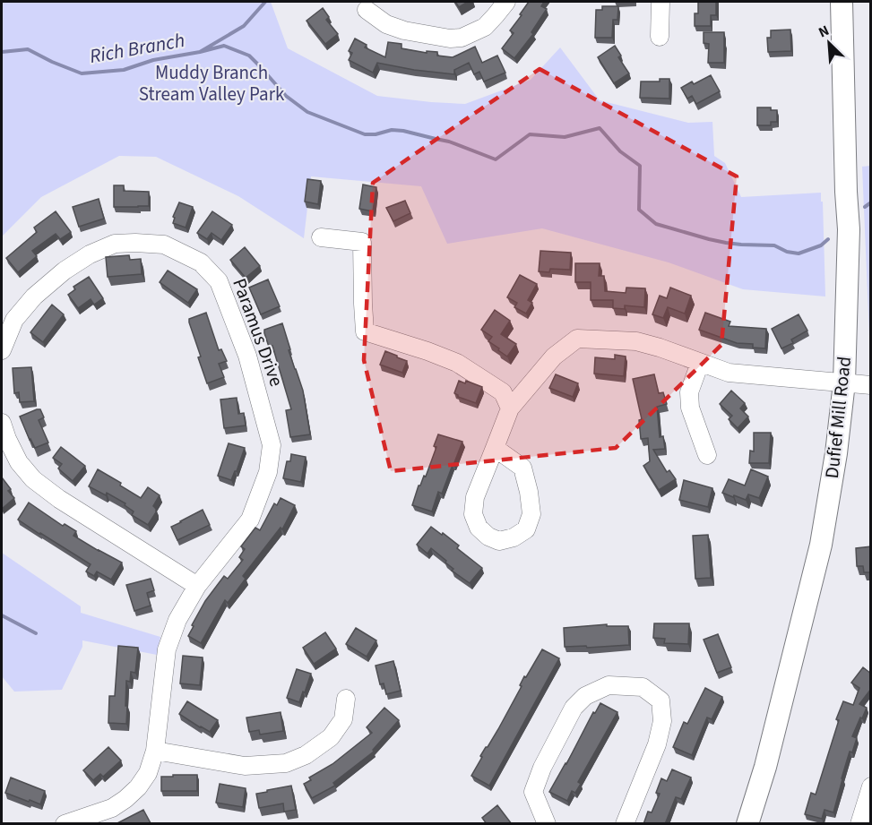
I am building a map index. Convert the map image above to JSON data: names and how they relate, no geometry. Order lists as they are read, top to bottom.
{
  "streets": {
    "main road": ["Dufief Mill Road"],
    "street": ["Paramus Drive"]
  },
  "water": ["Rich Branch"],
  "parks": ["Muddy Branch Stream Valley Park"],
  "north": "top left"
}
